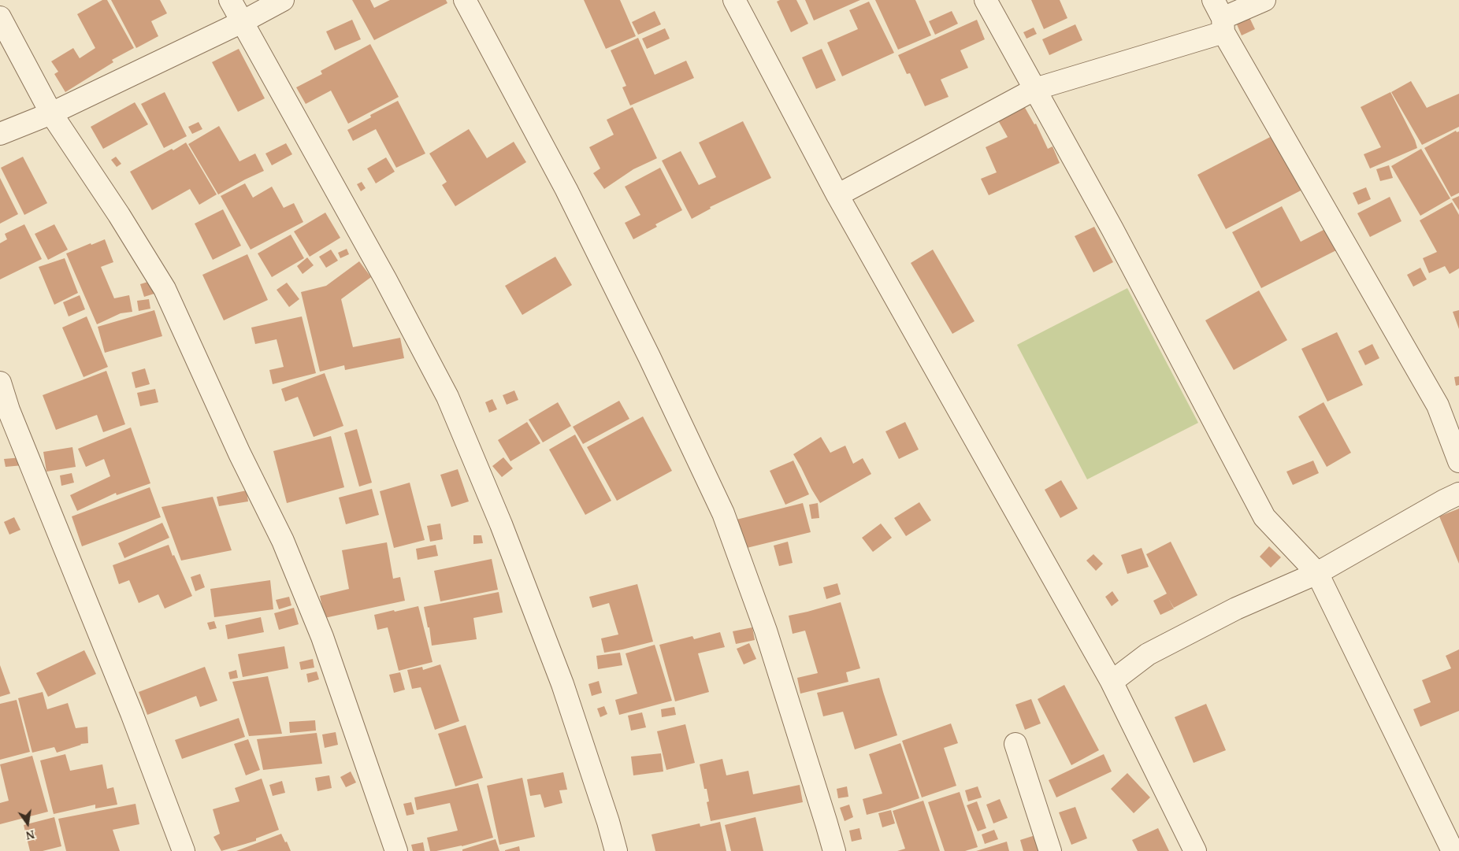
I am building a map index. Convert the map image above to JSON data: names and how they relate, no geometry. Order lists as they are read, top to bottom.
{
  "north": "bottom"
}
